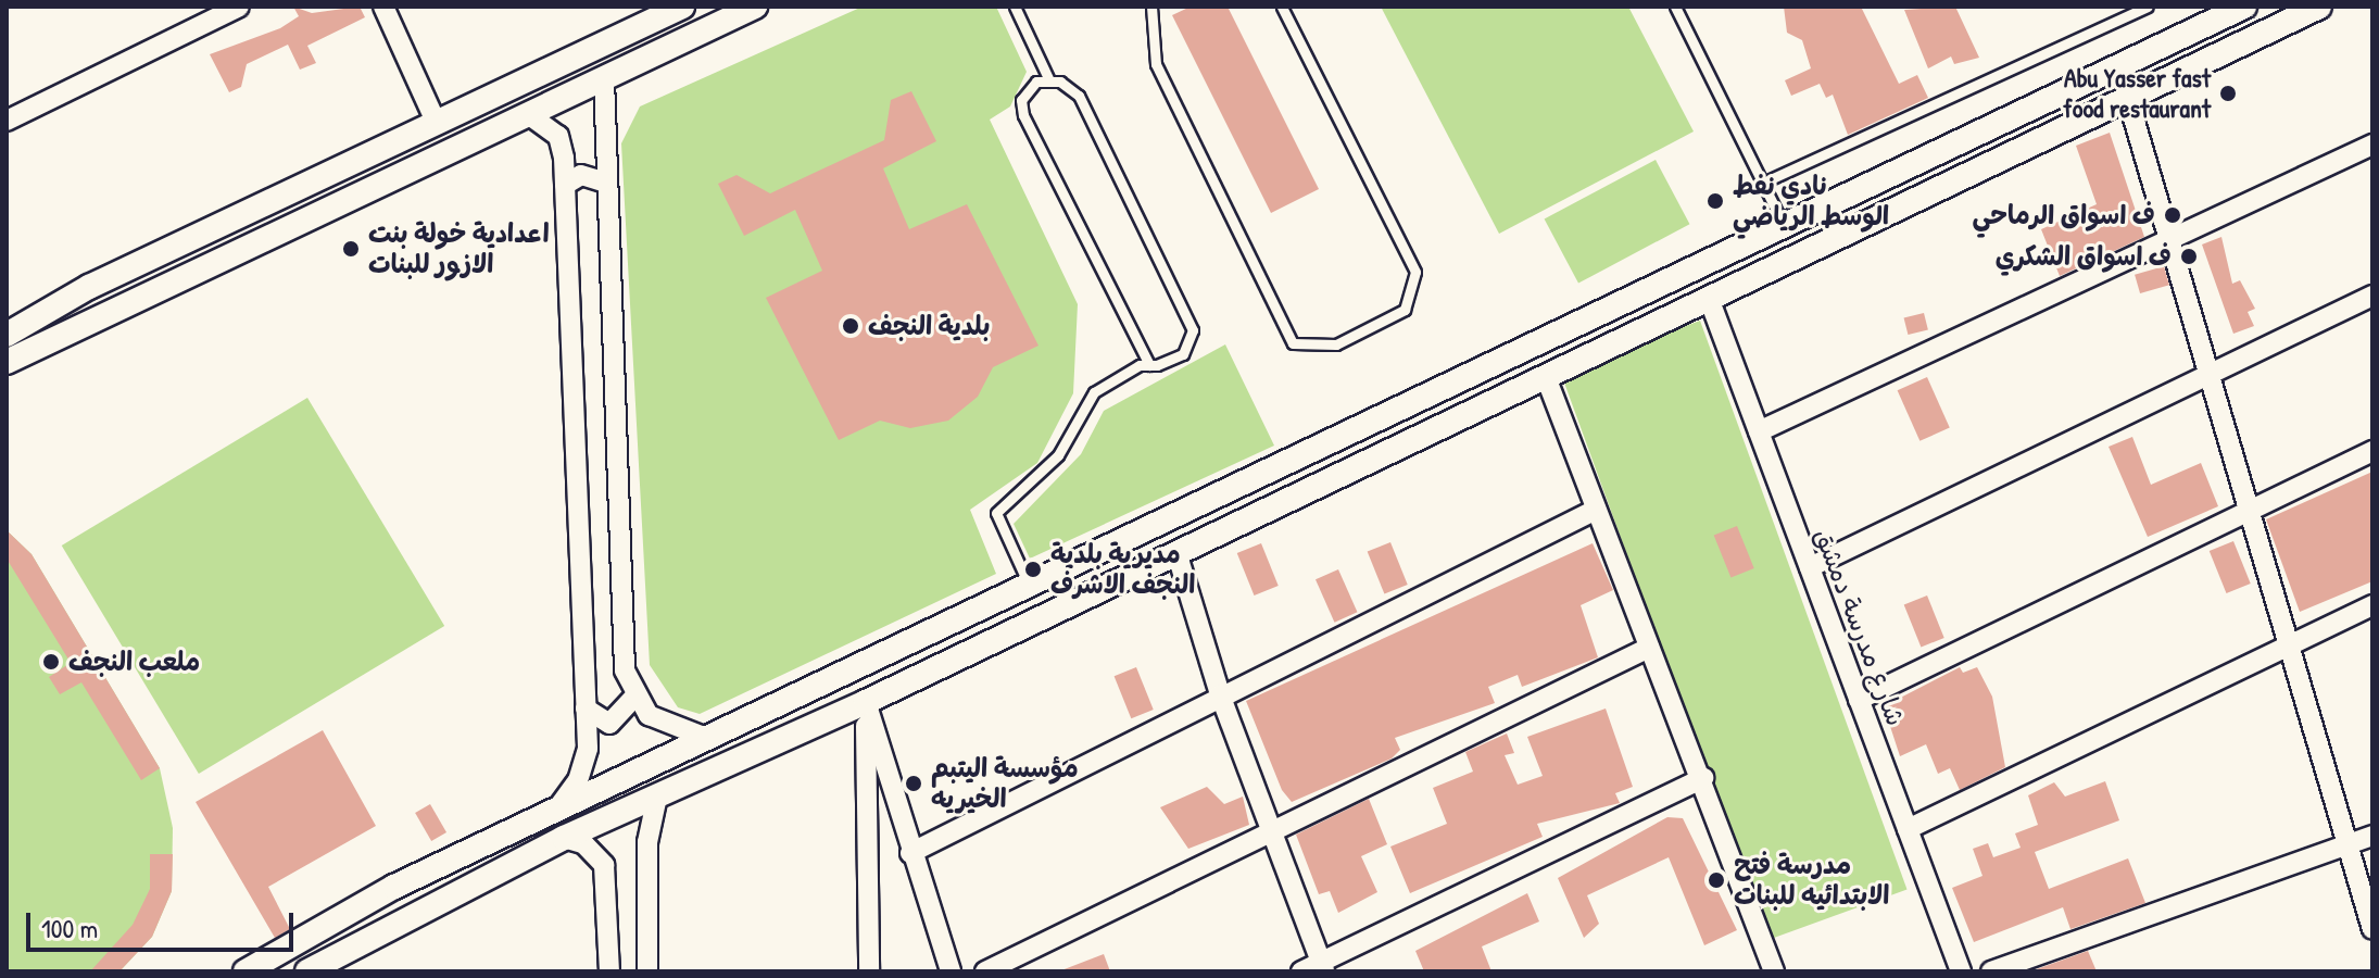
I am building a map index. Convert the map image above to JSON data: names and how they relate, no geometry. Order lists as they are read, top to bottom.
{
  "streets": {
    "street": ["شارع مدرسة دمشق"]
  },
  "places": [
    "Abu Yasser fast food restaurant",
    "نادي نفط الوسط الرياضي",
    "ف اسواق الرماحي",
    "اعدادية خولة بنت الازور للبنات",
    "ف اسواق الشكري",
    "بلدية النجف",
    "مديرية بلدية النجف الاشرف",
    "ملعب النجف",
    "مؤسسة اليتبم الخيريه",
    "مدرسة فتح الابتدائيه للبنات"
  ],
  "scale_bar": "100 m"
}
